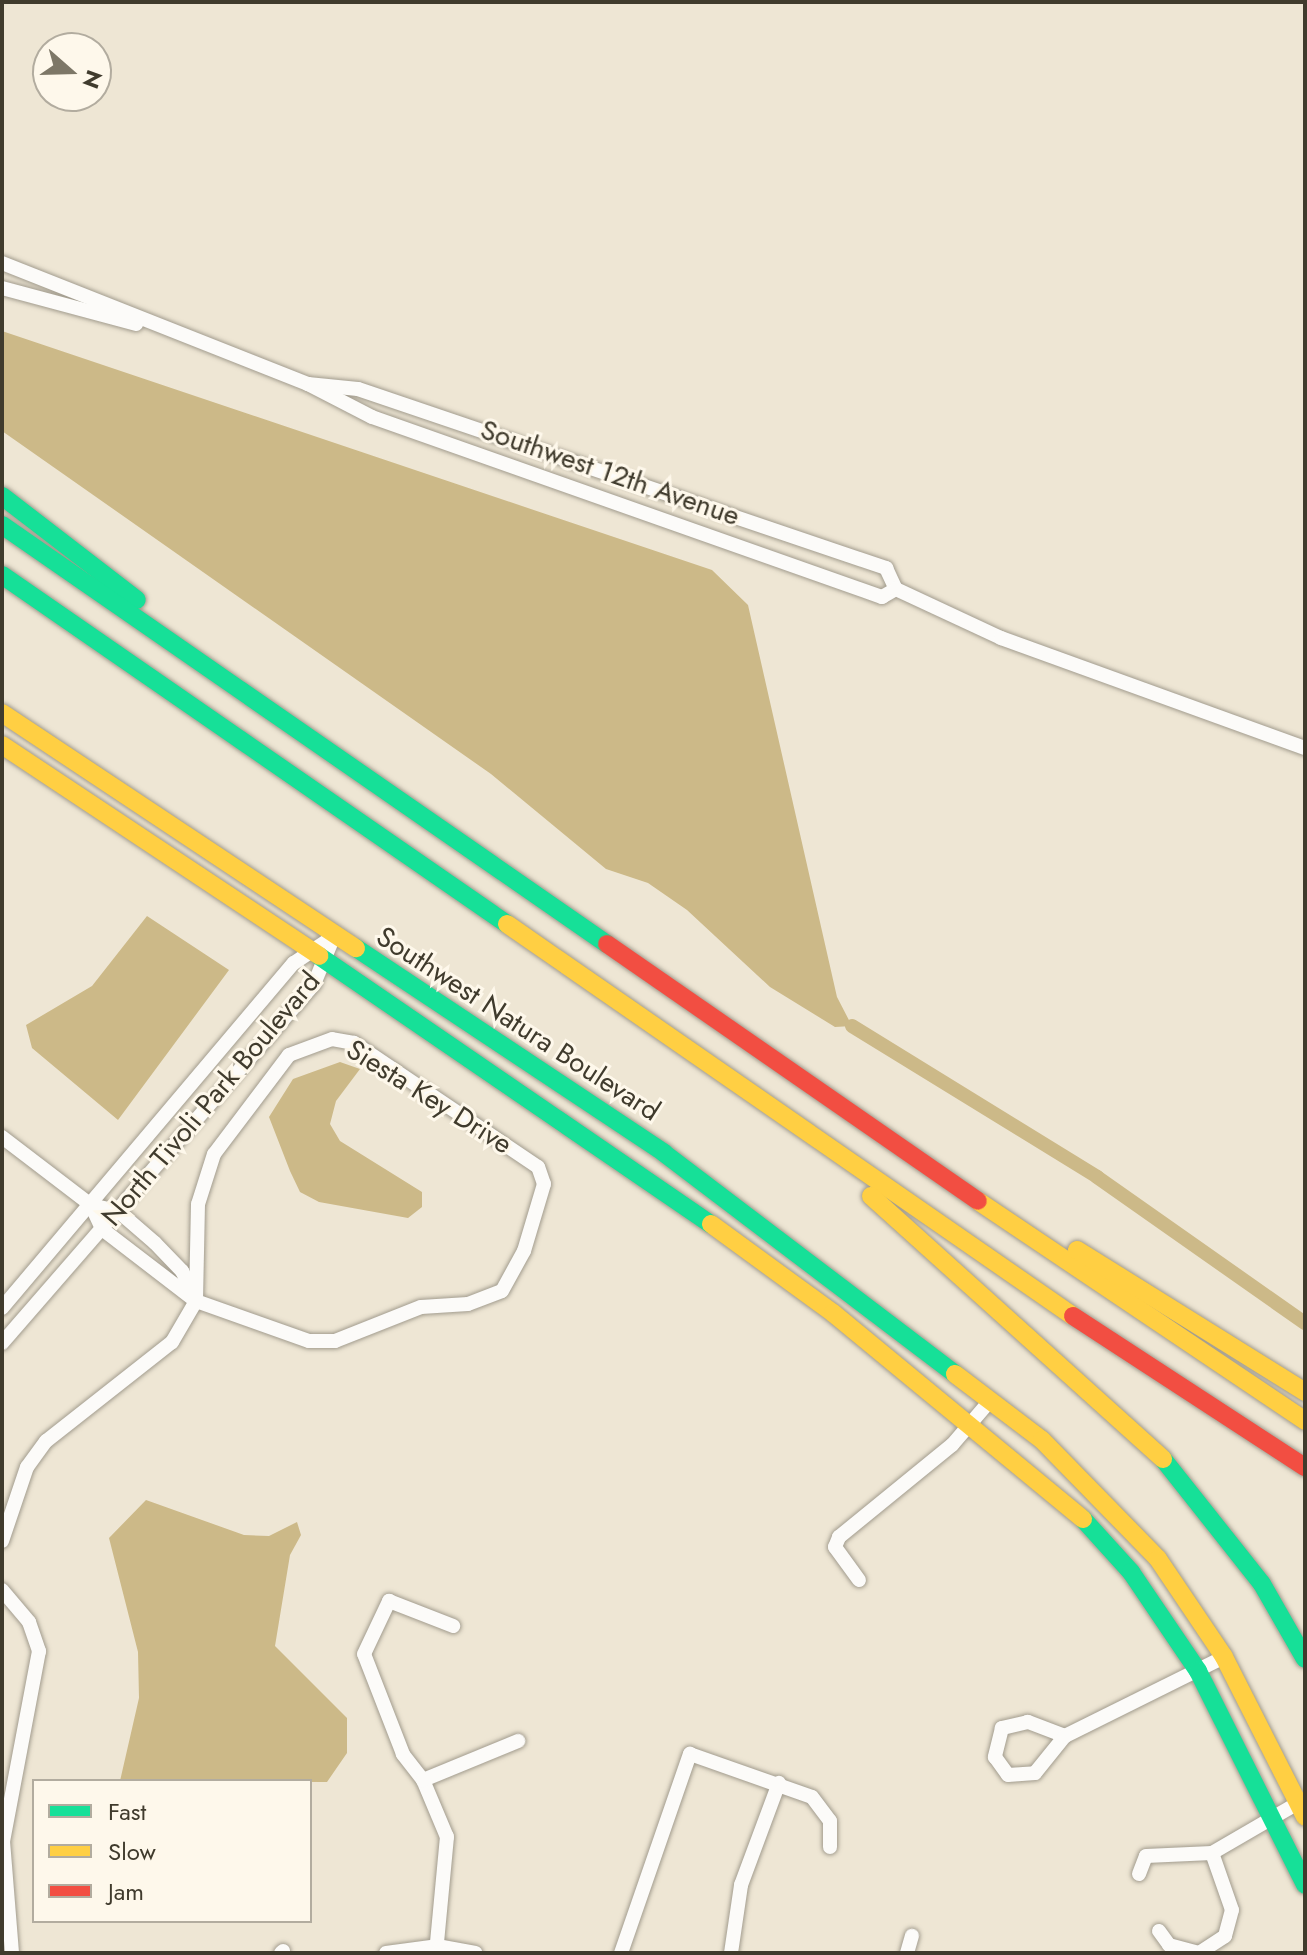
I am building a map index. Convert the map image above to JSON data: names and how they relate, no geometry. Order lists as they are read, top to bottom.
{
  "streets": {
    "main road": ["Southwest Natura Boulevard"],
    "street": ["Southwest 12th Avenue", "Siesta Key Drive", "North Tivoli Park Boulevard"]
  },
  "crossings": [
    ["Southwest Natura Boulevard", "North Tivoli Park Boulevard"]
  ],
  "legend": ["Fast", "Slow", "Jam"],
  "north": "right"
}
